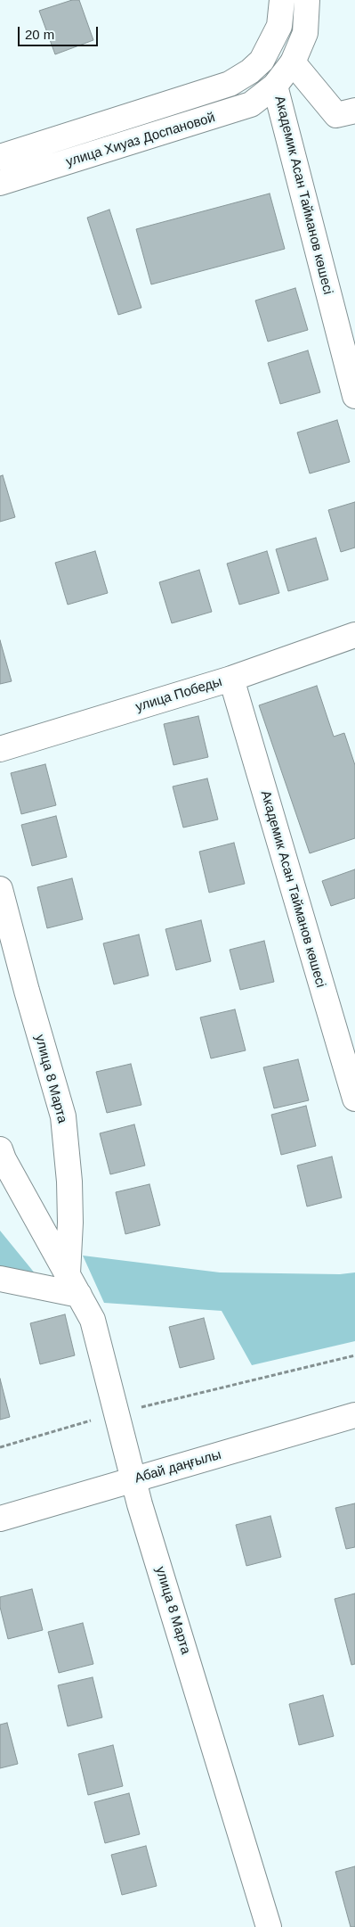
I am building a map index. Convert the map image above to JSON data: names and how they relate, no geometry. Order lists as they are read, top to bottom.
{
  "streets": {
    "street": [
      "улица Хиуаз Доспановой",
      "Академик Асан Тайманов көшесі",
      "улица Победы",
      "улица 8 Марта",
      "Абай даңғылы"
    ]
  },
  "crossings": [
    ["улица Хиуаз Доспановой", "Академик Асан Тайманов көшесі"],
    ["Академик Асан Тайманов көшесі", "улица Победы"],
    ["улица 8 Марта", "Абай даңғылы"]
  ],
  "scale_bar": "20 m"
}
